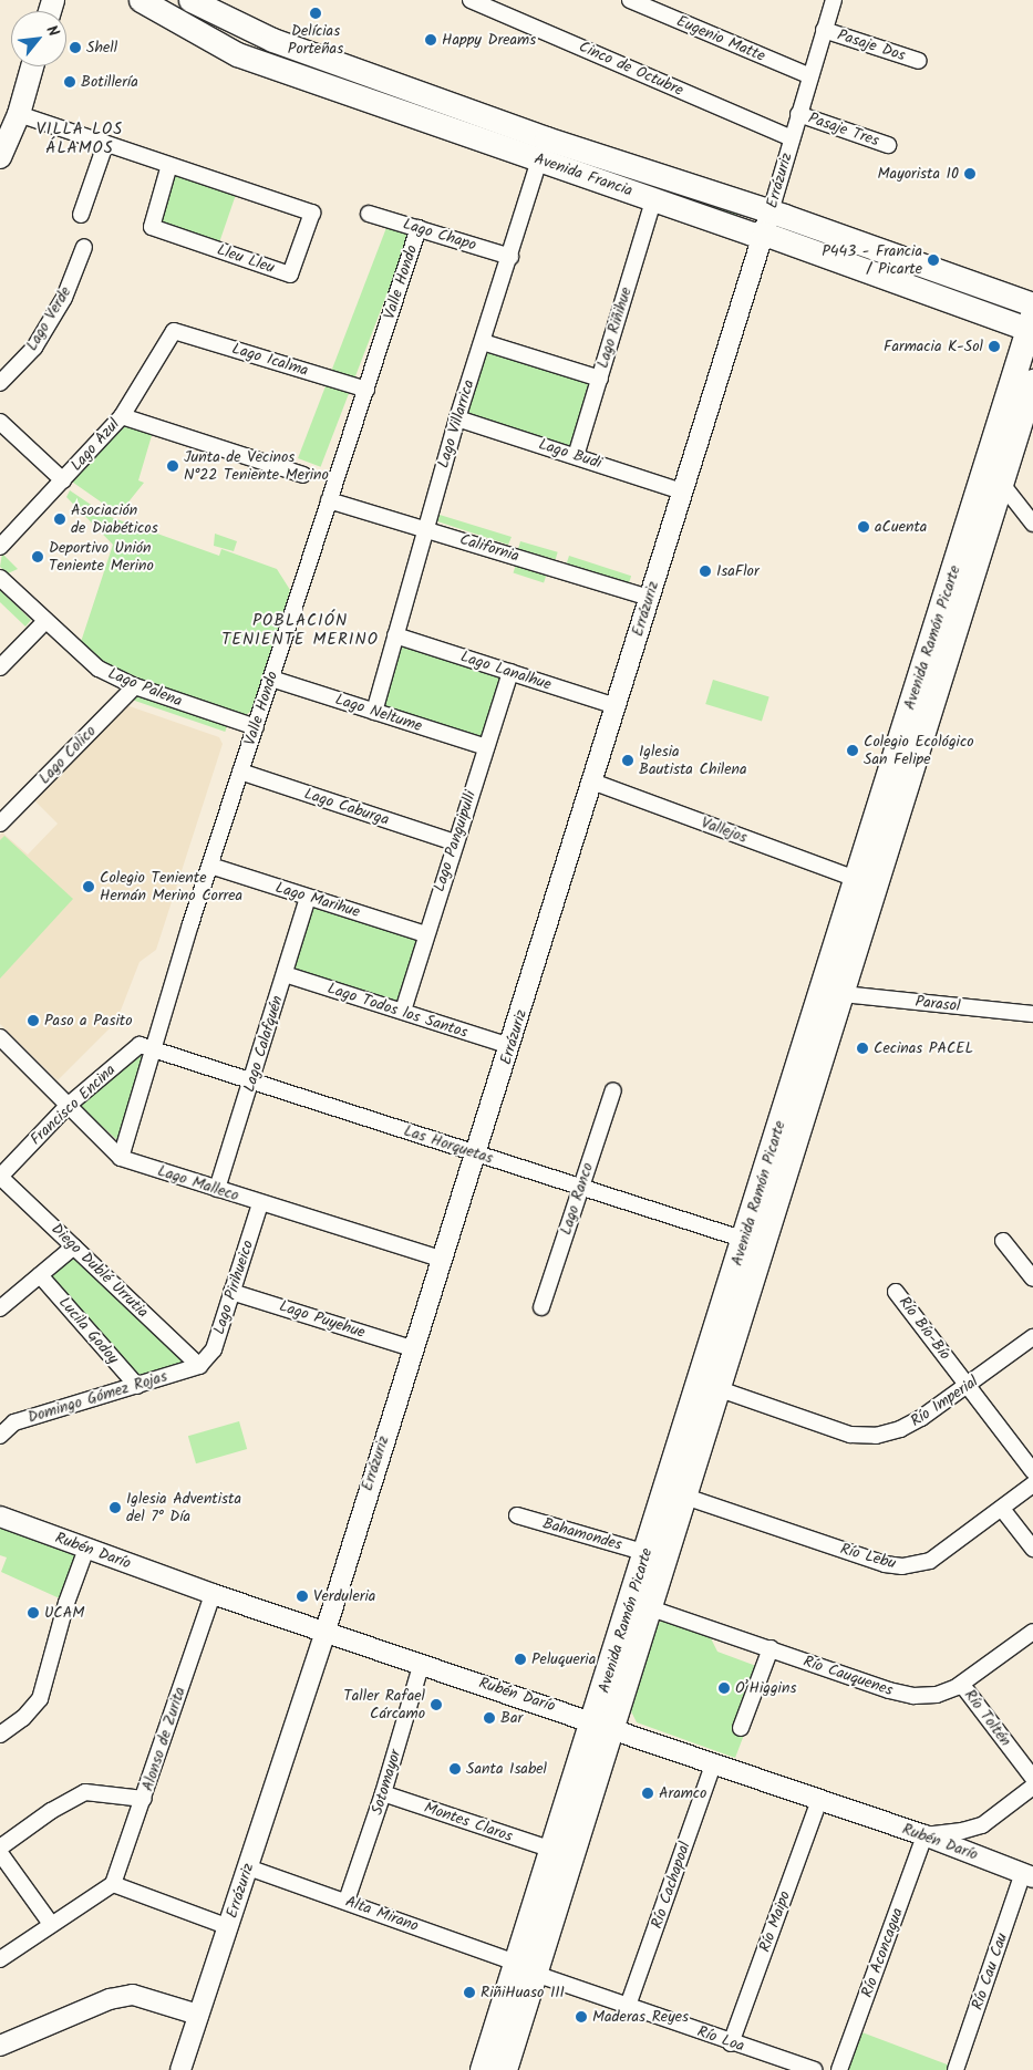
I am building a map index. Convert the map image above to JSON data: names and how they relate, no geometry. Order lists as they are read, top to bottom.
{
  "streets": {
    "highway": ["Avenida Ramón Picarte"],
    "main road": ["Avenida Francia"],
    "street": [
      "Eugenio Matte",
      "Pasaje Dos",
      "Cinco de Octubre",
      "Pasaje Tres",
      "Errázuriz",
      "Lago Chapo",
      "Lleu Lleu",
      "Valle Hondo",
      "Lago Verde",
      "Lago Riñihue",
      "Lago Icalma",
      "Lago Villarrica",
      "Lago Azul",
      "Lago Budi",
      "California",
      "Lago Lanalhue",
      "Lago Palena",
      "Lago Neltume",
      "Lago Colico",
      "Lago Caburga",
      "Vallejos",
      "Lago Panguipulli",
      "Lago Marihue",
      "Parasol",
      "Lago Todos los Santos",
      "Lago Calafquén",
      "Francisco Encina",
      "Las Horquetas",
      "Lago Malleco",
      "Lago Ranco",
      "Diego Dublé Urrutia",
      "Lago Pirihueico",
      "Lago Puyehue",
      "Río Bío-Bío",
      "Lucila Godoy",
      "Domingo Gómez Rojas",
      "Río Imperial",
      "Bahamondes",
      "Rubén Darío",
      "Río Lebu",
      "Río Cauquenes",
      "Río Toltén",
      "Alonso de Zurita",
      "Sotomayor",
      "Montes Claros",
      "Río Cachapoal",
      "Alta Mirano",
      "Río Maipo",
      "Río Aconcagua",
      "Río Cau Cau",
      "Río Loa"
    ]
  },
  "crossings": [
    ["Eugenio Matte", "Errázuriz"],
    ["Pasaje Dos", "Errázuriz"],
    ["Cinco de Octubre", "Errázuriz"],
    ["Pasaje Tres", "Errázuriz"],
    ["Avenida Francia", "Errázuriz"],
    ["Avenida Francia", "Lago Riñihue"],
    ["Avenida Francia", "Lago Villarrica"],
    ["Avenida Francia", "Avenida Ramón Picarte"],
    ["Errázuriz", "Lago Budi"],
    ["Errázuriz", "California"],
    ["Errázuriz", "Lago Lanalhue"],
    ["Errázuriz", "Vallejos"],
    ["Errázuriz", "Lago Todos los Santos"],
    ["Errázuriz", "Las Horquetas"],
    ["Errázuriz", "Lago Malleco"],
    ["Errázuriz", "Lago Puyehue"],
    ["Errázuriz", "Rubén Darío"],
    ["Errázuriz", "Alta Mirano"],
    ["Lago Chapo", "Valle Hondo"],
    ["Lago Chapo", "Lago Villarrica"],
    ["Valle Hondo", "Lago Icalma"],
    ["Valle Hondo", "California"],
    ["Valle Hondo", "Lago Palena"],
    ["Valle Hondo", "Lago Neltume"],
    ["Valle Hondo", "Lago Caburga"],
    ["Valle Hondo", "Lago Marihue"],
    ["Valle Hondo", "Francisco Encina"],
    ["Valle Hondo", "Las Horquetas"],
    ["Valle Hondo", "Lago Malleco"],
    ["Lago Riñihue", "Lago Budi"],
    ["Lago Icalma", "Lago Azul"],
    ["Lago Villarrica", "Lago Budi"],
    ["Lago Villarrica", "California"],
    ["Lago Villarrica", "Lago Lanalhue"],
    ["Lago Villarrica", "Lago Neltume"],
    ["Avenida Ramón Picarte", "Vallejos"],
    ["Avenida Ramón Picarte", "Parasol"],
    ["Avenida Ramón Picarte", "Las Horquetas"],
    ["Avenida Ramón Picarte", "Río Imperial"],
    ["Avenida Ramón Picarte", "Bahamondes"],
    ["Avenida Ramón Picarte", "Rubén Darío"],
    ["Avenida Ramón Picarte", "Río Lebu"],
    ["Avenida Ramón Picarte", "Río Cauquenes"],
    ["Avenida Ramón Picarte", "Montes Claros"],
    ["Avenida Ramón Picarte", "Alta Mirano"],
    ["Avenida Ramón Picarte", "Río Loa"],
    ["Lago Lanalhue", "Lago Panguipulli"],
    ["Lago Palena", "Lago Colico"],
    ["Lago Neltume", "Lago Panguipulli"],
    ["Lago Caburga", "Lago Panguipulli"],
    ["Lago Panguipulli", "Lago Marihue"],
    ["Lago Panguipulli", "Lago Todos los Santos"],
    ["Lago Marihue", "Lago Calafquén"],
    ["Lago Todos los Santos", "Lago Calafquén"],
    ["Lago Calafquén", "Las Horquetas"],
    ["Lago Calafquén", "Lago Malleco"],
    ["Francisco Encina", "Las Horquetas"],
    ["Francisco Encina", "Lago Malleco"],
    ["Francisco Encina", "Diego Dublé Urrutia"],
    ["Las Horquetas", "Lago Ranco"],
    ["Lago Malleco", "Lago Pirihueico"],
    ["Diego Dublé Urrutia", "Lago Pirihueico"],
    ["Diego Dublé Urrutia", "Domingo Gómez Rojas"],
    ["Lago Pirihueico", "Lago Puyehue"],
    ["Lago Pirihueico", "Domingo Gómez Rojas"],
    ["Río Bío-Bío", "Río Imperial"],
    ["Lucila Godoy", "Domingo Gómez Rojas"],
    ["Rubén Darío", "Alonso de Zurita"],
    ["Rubén Darío", "Sotomayor"],
    ["Rubén Darío", "Río Cachapoal"],
    ["Rubén Darío", "Río Maipo"],
    ["Rubén Darío", "Río Aconcagua"],
    ["Rubén Darío", "Río Cau Cau"],
    ["Río Cauquenes", "Río Toltén"],
    ["Sotomayor", "Montes Claros"],
    ["Sotomayor", "Alta Mirano"],
    ["Río Cachapoal", "Río Loa"],
    ["Alta Mirano", "Río Loa"],
    ["Río Maipo", "Río Loa"]
  ],
  "districts": ["VILLA LOS ÁLAMOS", "POBLACIÓN TENIENTE MERINO"],
  "places": [
    "Delícias Porteñas",
    "Happy Dreams",
    "Shell",
    "Botillería",
    "Mayorista 10",
    "P443 - Francia / Picarte",
    "Farmacia K-Sol",
    "Junta de Vecinos N°22 Teniente Merino",
    "Asociación de Diabéticos",
    "aCuenta",
    "Deportivo Unión Teniente Merino",
    "IsaFlor",
    "Colegio Ecológico San Felipe",
    "Iglesia Bautista Chilena",
    "Colegio Teniente Hernán Merino Correa",
    "Paso a Pasito",
    "Cecinas PACEL",
    "Iglesia Adventista del 7° Día",
    "Verduleria",
    "UCAM",
    "Peluqueria",
    "O’Higgins",
    "Taller Rafael Cárcamo",
    "Bar",
    "Santa Isabel",
    "Aramco",
    "RiñiHuaso III",
    "Maderas Reyes"
  ],
  "north": "top right"
}
